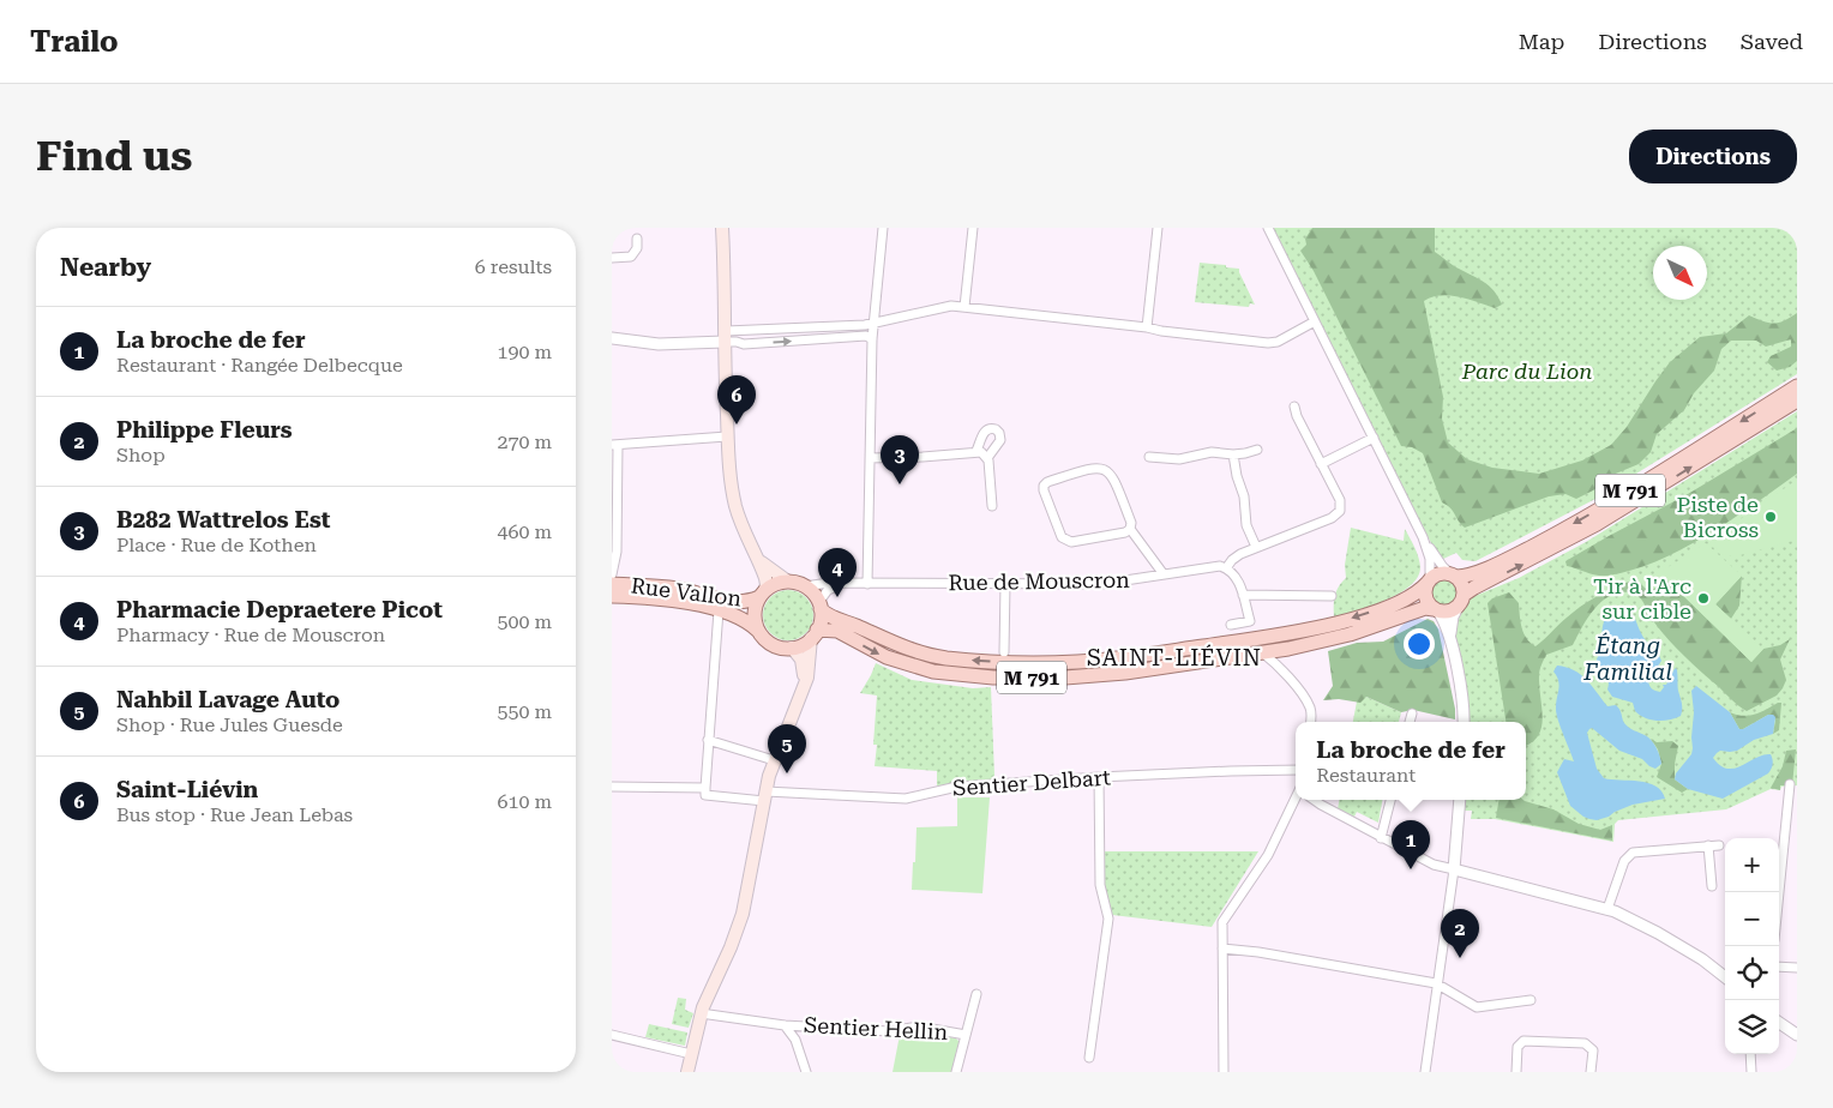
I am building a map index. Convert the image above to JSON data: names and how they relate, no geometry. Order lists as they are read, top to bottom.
{
  "streets": {
    "main road": ["M 791", "Rue Vallon"],
    "street": ["Rue de Mouscron", "Sentier Delbart", "Sentier Hellin"]
  },
  "crossings": [
    ["M 791", "Rue de Mouscron"],
    ["M 791", "Rue Vallon"],
    ["Rue de Mouscron", "Rue Vallon"]
  ],
  "districts": ["SAINT-LIÉVIN"],
  "water": ["Étang Familial"],
  "parks": ["Parc du Lion"],
  "places": ["Piste de Bicross", "Tir à l'Arc sur cible"],
  "north": "bottom right",
  "page": {
    "header": "Trailo",
    "nav": ["Map", "Directions", "Saved"],
    "buttons": "Directions",
    "title": "Find us",
    "heading": ["Nearby", "6 results"],
    "list": [
      {
        "mark": "1",
        "name": "La broche de fer",
        "note": "Restaurant · Rangée Delbecque",
        "value": "190 m"
      },
      {
        "mark": "2",
        "name": "Philippe Fleurs",
        "note": "Shop",
        "value": "270 m"
      },
      {
        "mark": "3",
        "name": "B282 Wattrelos Est",
        "note": "Place · Rue de Kothen",
        "value": "460 m"
      },
      {
        "mark": "4",
        "name": "Pharmacie Depraetere Picot",
        "note": "Pharmacy · Rue de Mouscron",
        "value": "500 m"
      },
      {
        "mark": "5",
        "name": "Nahbil Lavage Auto",
        "note": "Shop · Rue Jules Guesde",
        "value": "550 m"
      },
      {
        "mark": "6",
        "name": "Saint-Liévin",
        "note": "Bus stop · Rue Jean Lebas",
        "value": "610 m"
      }
    ],
    "pins": [
      "6",
      "3",
      "4",
      "5",
      "1",
      "2"
    ],
    "popup": ["La broche de fer", "Restaurant"],
    "map_buttons": ["+", "−"]
  }
}
